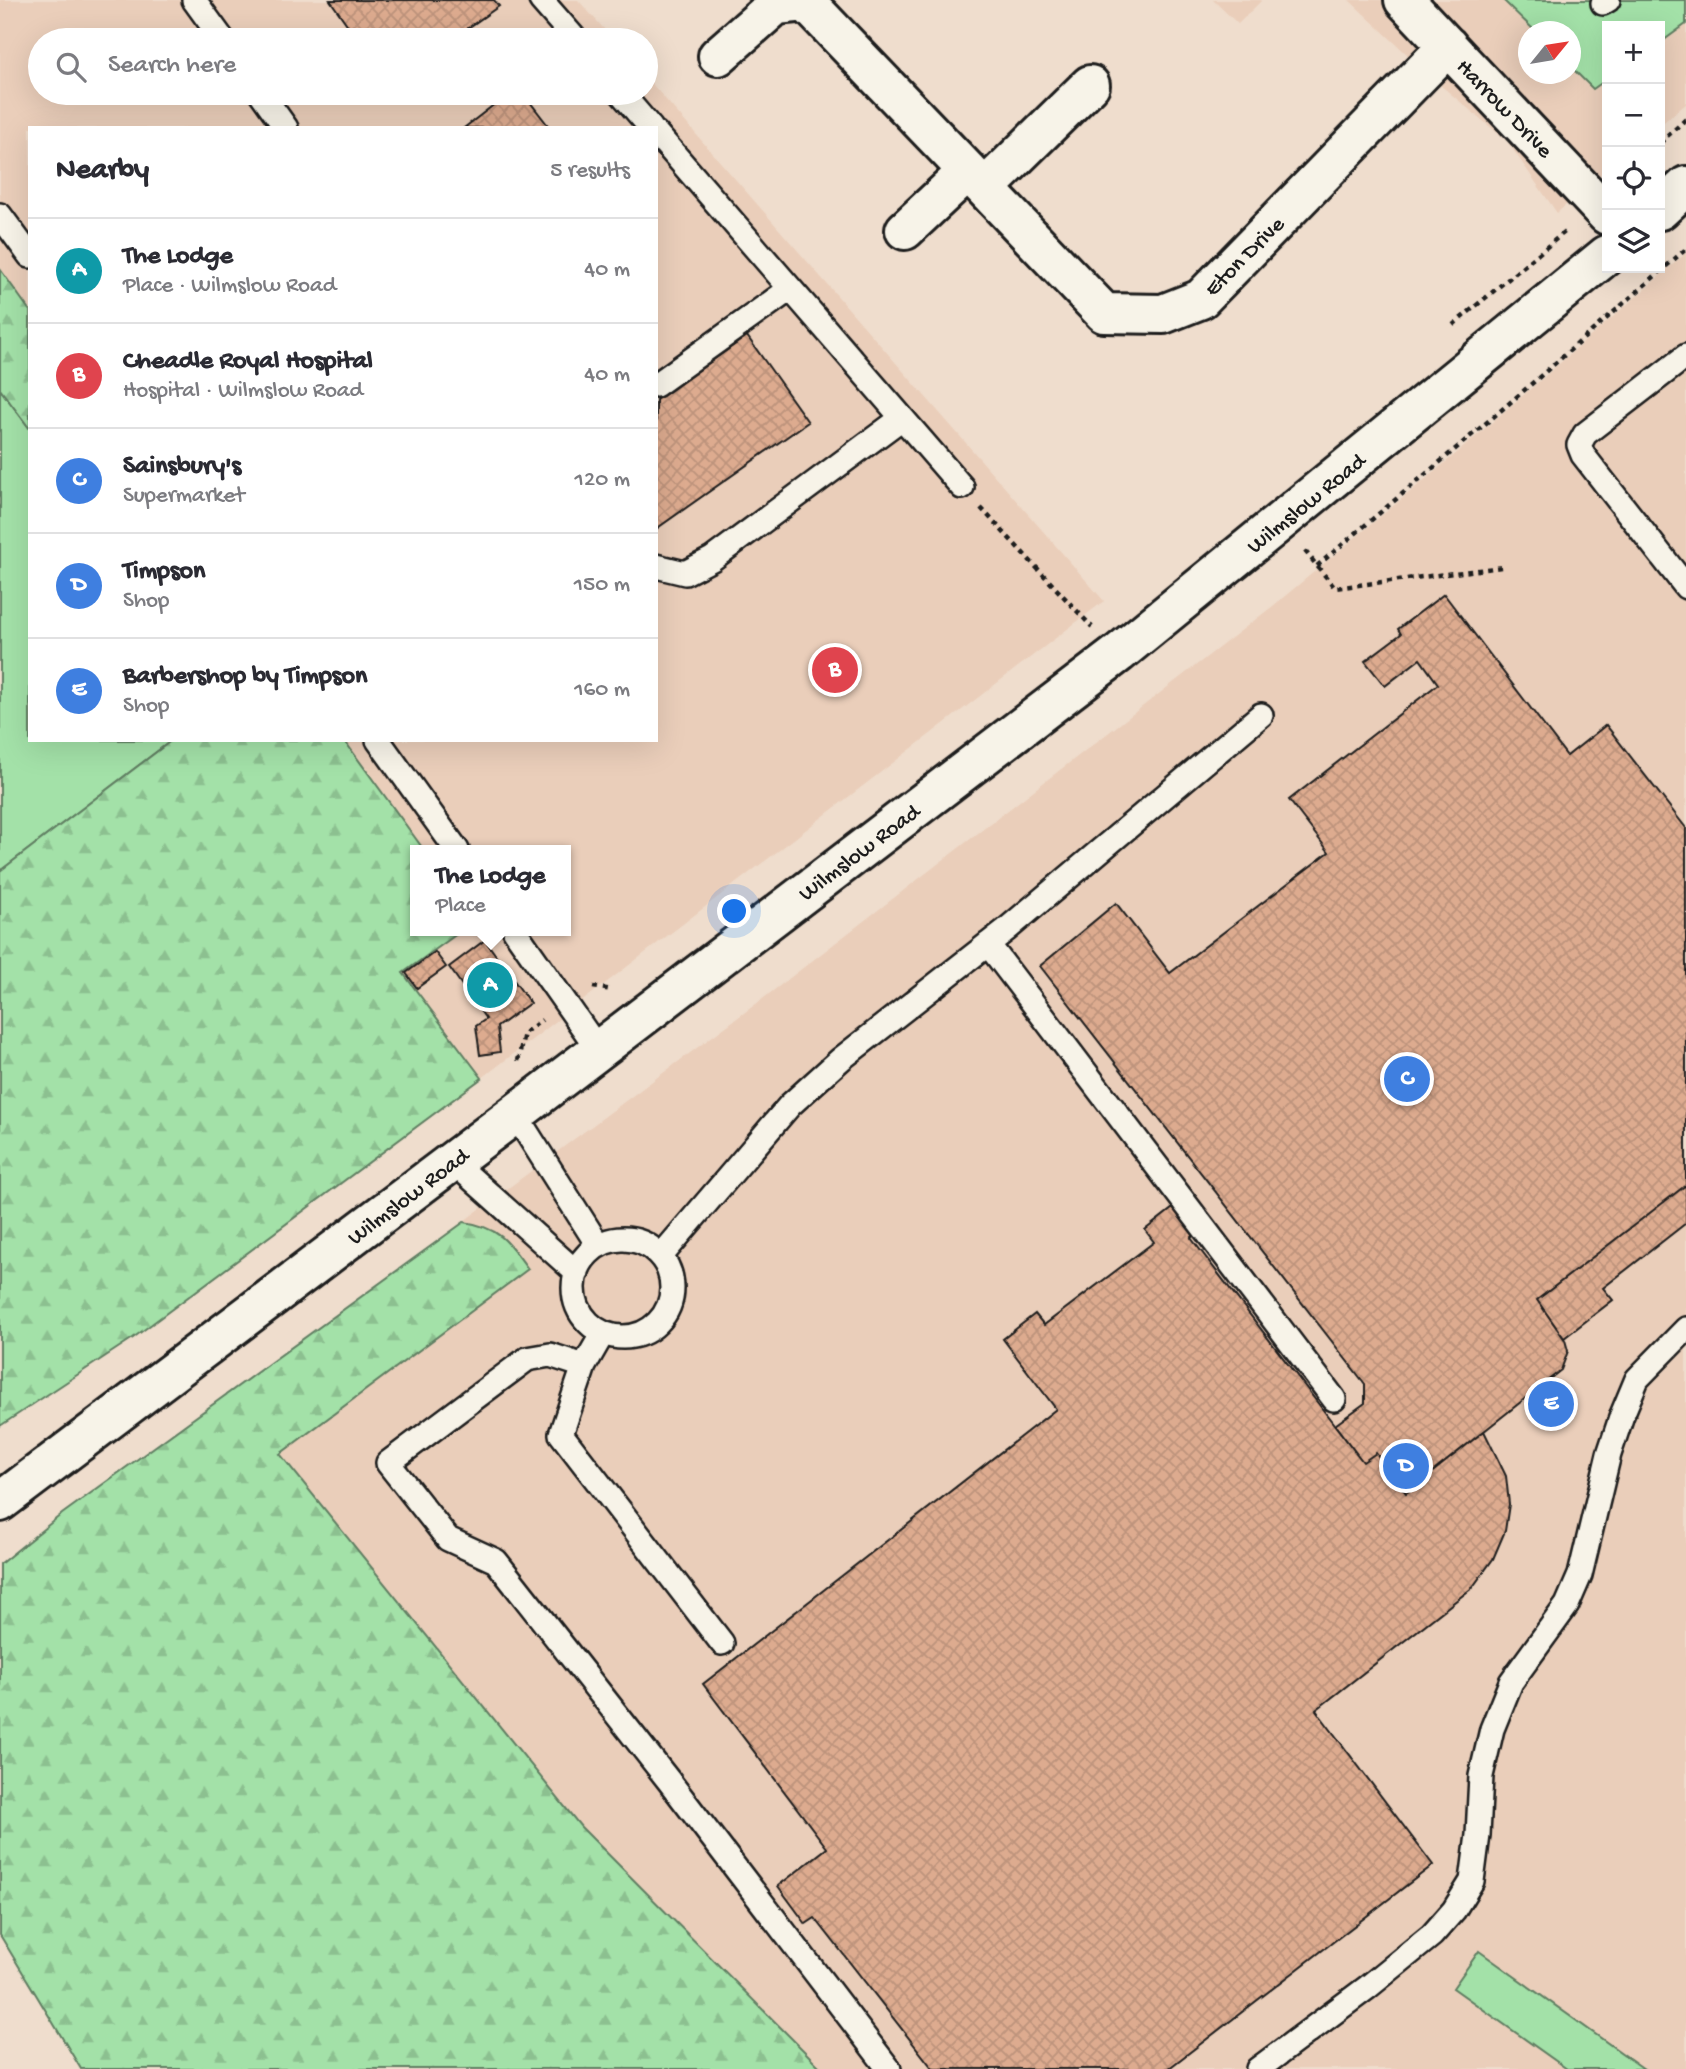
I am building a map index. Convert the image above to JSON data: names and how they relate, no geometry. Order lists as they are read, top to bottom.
{
  "streets": {
    "main road": ["Harrow Drive", "Eton Drive", "Wilmslow Road"]
  },
  "crossings": [
    ["Harrow Drive", "Eton Drive"]
  ],
  "north": "top right",
  "page": {
    "map_buttons": ["+", "−"],
    "search": "Search here",
    "heading": ["Nearby", "5 results"],
    "list": [
      {
        "mark": "A",
        "name": "The Lodge",
        "note": "Place · Wilmslow Road",
        "value": "40 m"
      },
      {
        "mark": "B",
        "name": "Cheadle Royal Hospital",
        "note": "Hospital · Wilmslow Road",
        "value": "40 m"
      },
      {
        "mark": "C",
        "name": "Sainsbury's",
        "note": "Supermarket",
        "value": "120 m"
      },
      {
        "mark": "D",
        "name": "Timpson",
        "note": "Shop",
        "value": "150 m"
      },
      {
        "mark": "E",
        "name": "Barbershop by Timpson",
        "note": "Shop",
        "value": "160 m"
      }
    ],
    "pins": [
      "B",
      "A",
      "C",
      "E",
      "D"
    ],
    "popup": ["The Lodge", "Place"]
  }
}
